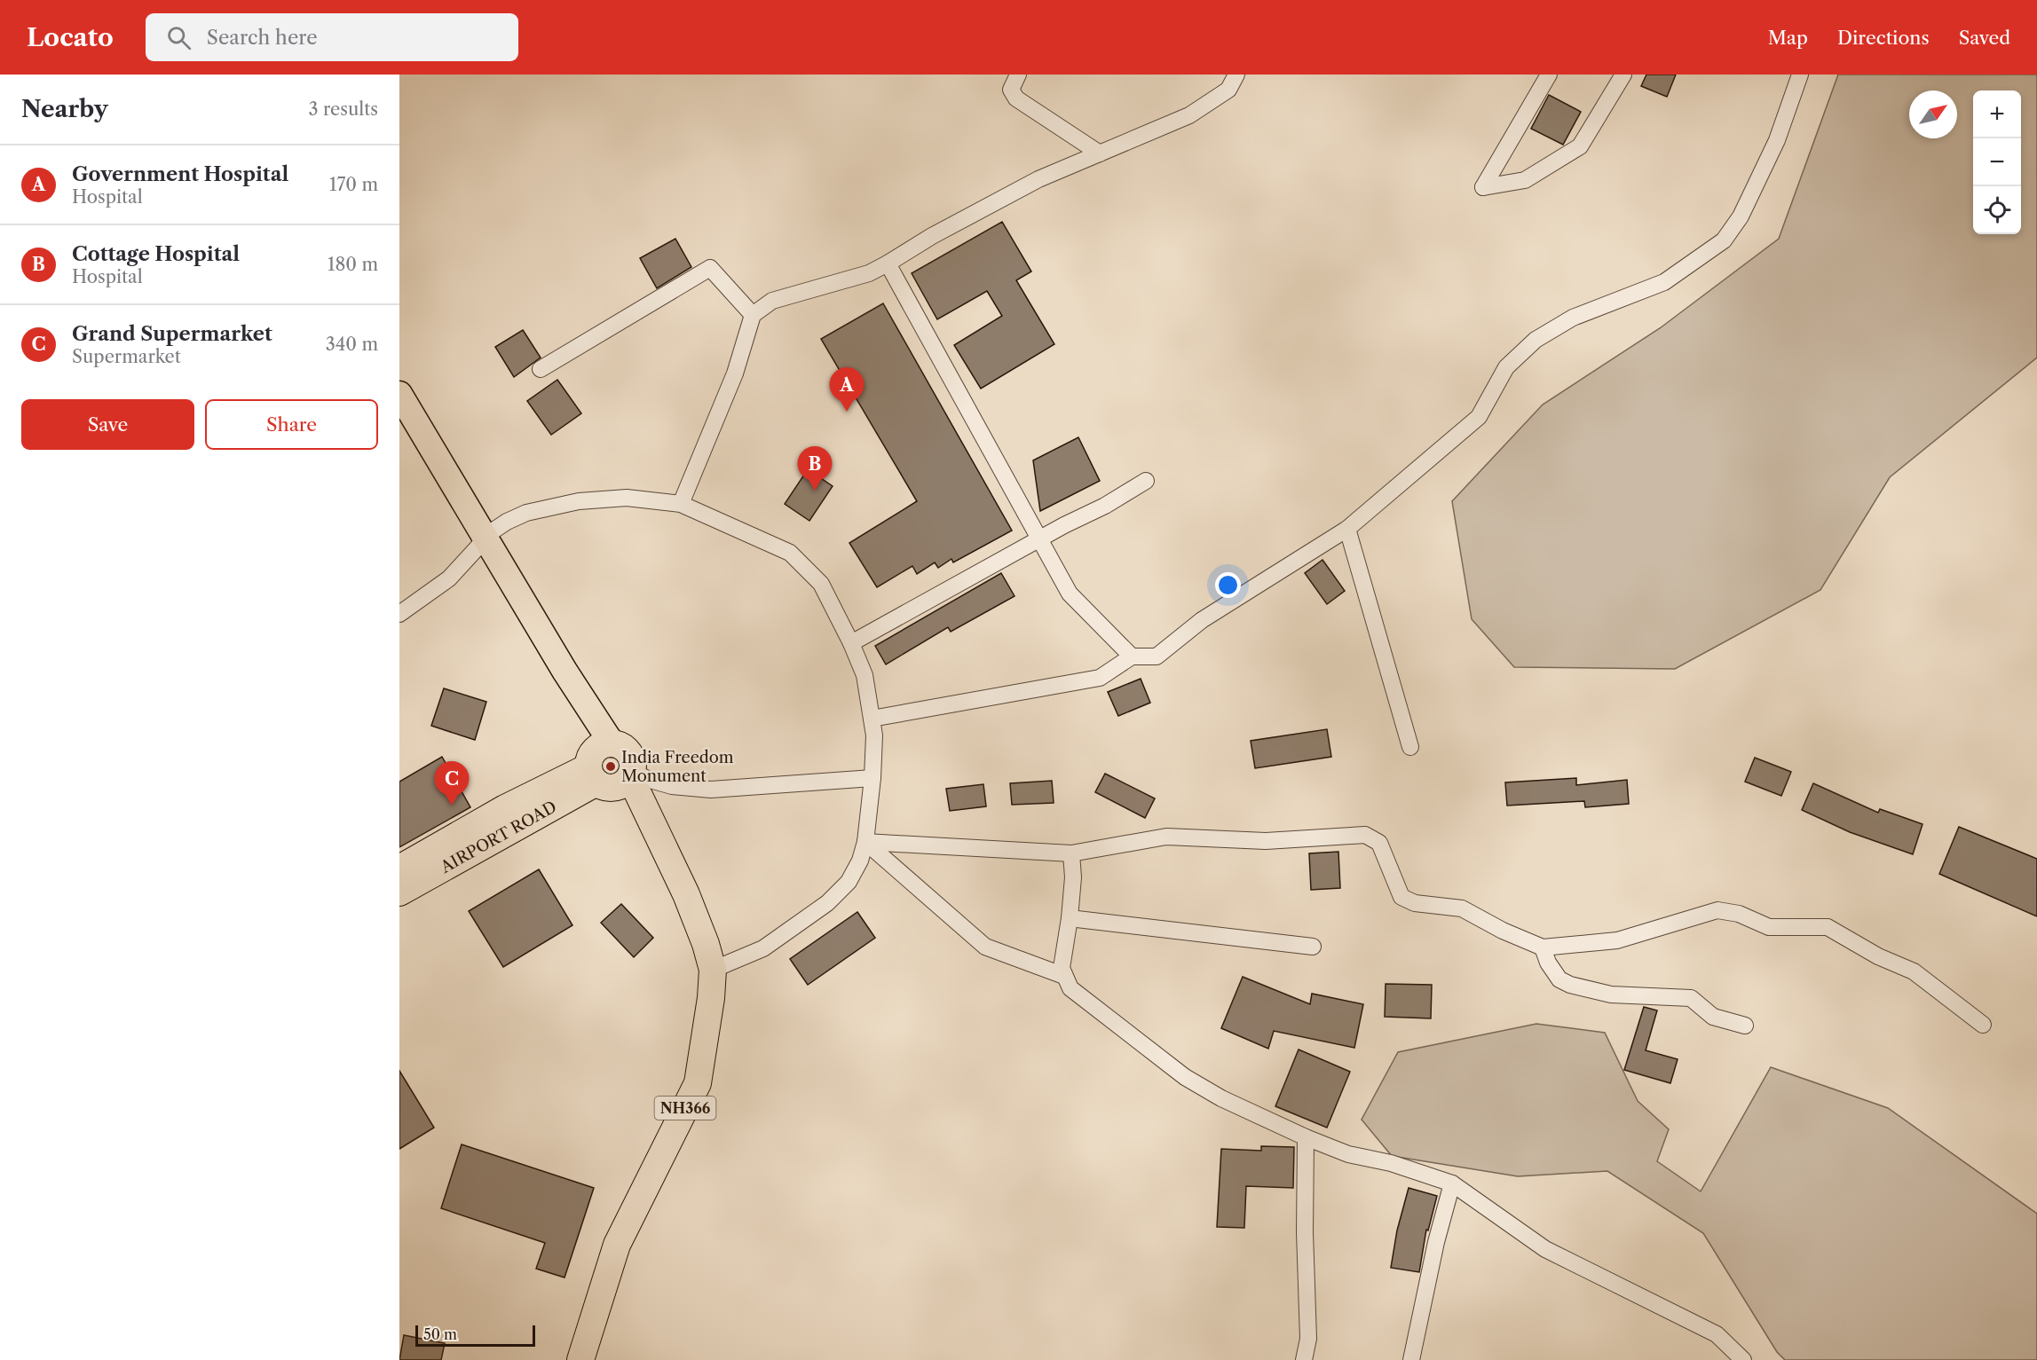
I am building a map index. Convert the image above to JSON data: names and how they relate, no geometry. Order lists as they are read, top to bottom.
{
  "streets": {
    "highway": ["AIRPORT ROAD", "NH366"]
  },
  "crossings": [
    ["AIRPORT ROAD", "NH366"]
  ],
  "places": ["India Freedom Monument"],
  "scale_bar": "50 m",
  "north": "top right",
  "page": {
    "header": "Locato",
    "search": "Search here",
    "nav": ["Map", "Directions", "Saved"],
    "heading": ["Nearby", "3 results"],
    "map_buttons": ["+", "−"],
    "list": [
      {
        "mark": "A",
        "name": "Government Hospital",
        "note": "Hospital",
        "value": "170 m"
      },
      {
        "mark": "B",
        "name": "Cottage Hospital",
        "note": "Hospital",
        "value": "180 m"
      },
      {
        "mark": "C",
        "name": "Grand Supermarket",
        "note": "Supermarket",
        "value": "340 m"
      }
    ],
    "pins": ["A", "B", "C"],
    "buttons": ["Save", "Share"],
    "scale": "50 m"
  }
}
